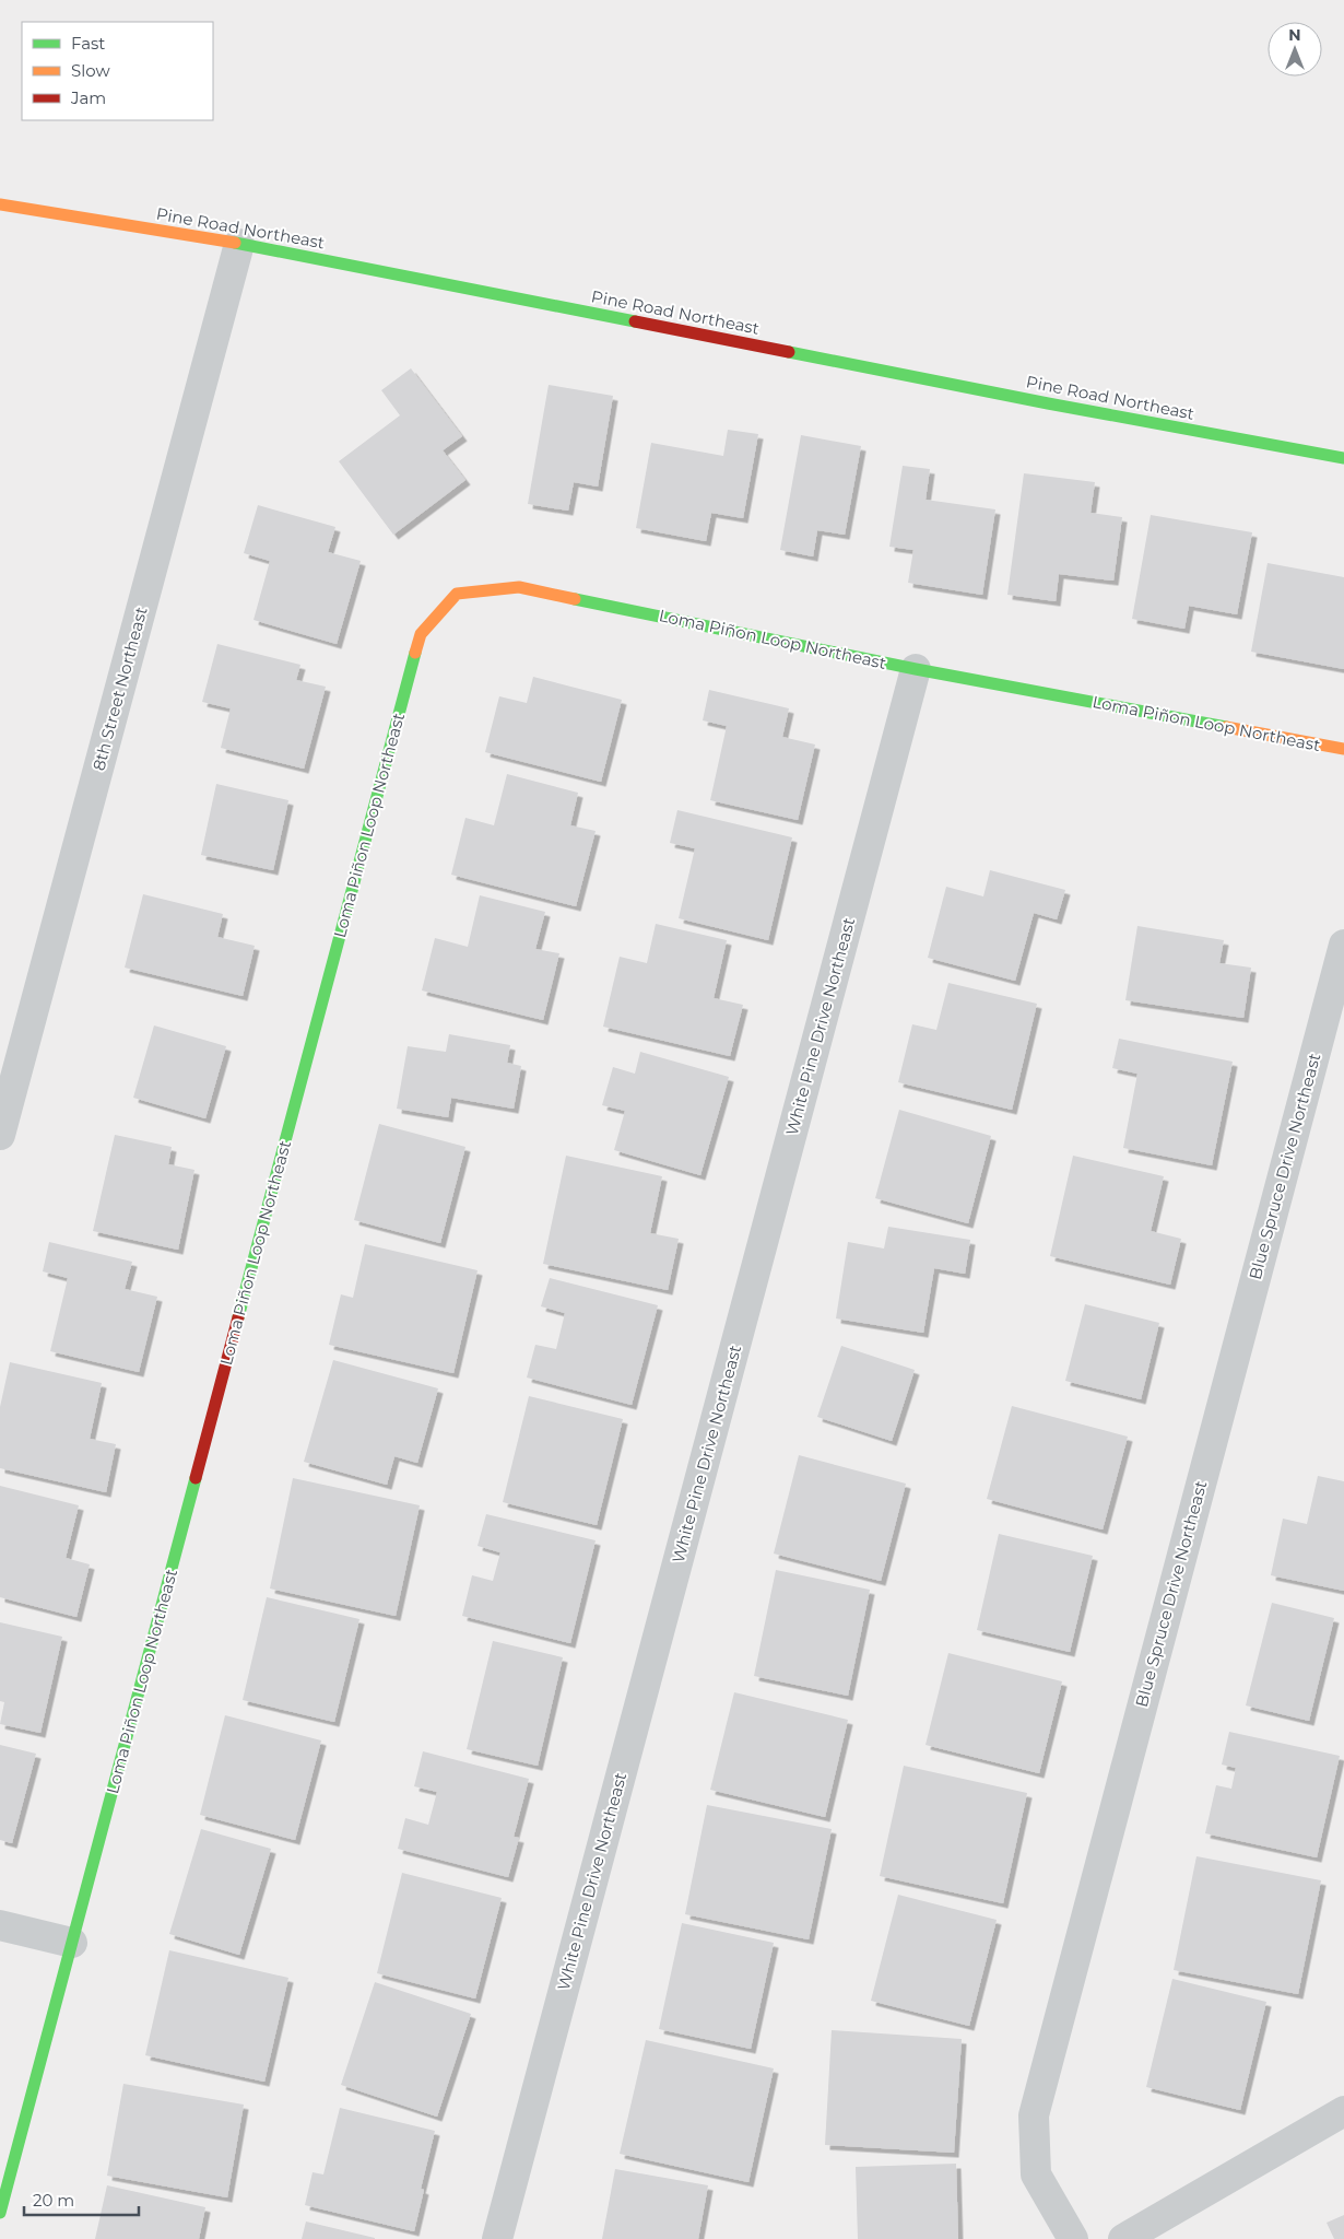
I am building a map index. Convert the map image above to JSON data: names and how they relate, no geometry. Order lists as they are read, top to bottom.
{
  "streets": {
    "street": [
      "Pine Road Northeast",
      "Loma Piñon Loop Northeast",
      "8th Street Northeast",
      "White Pine Drive Northeast",
      "Blue Spruce Drive Northeast"
    ]
  },
  "crossings": [
    ["Pine Road Northeast", "8th Street Northeast"],
    ["Loma Piñon Loop Northeast", "White Pine Drive Northeast"]
  ],
  "legend": ["Fast", "Slow", "Jam"],
  "scale_bar": "20 m",
  "north": "top"
}
